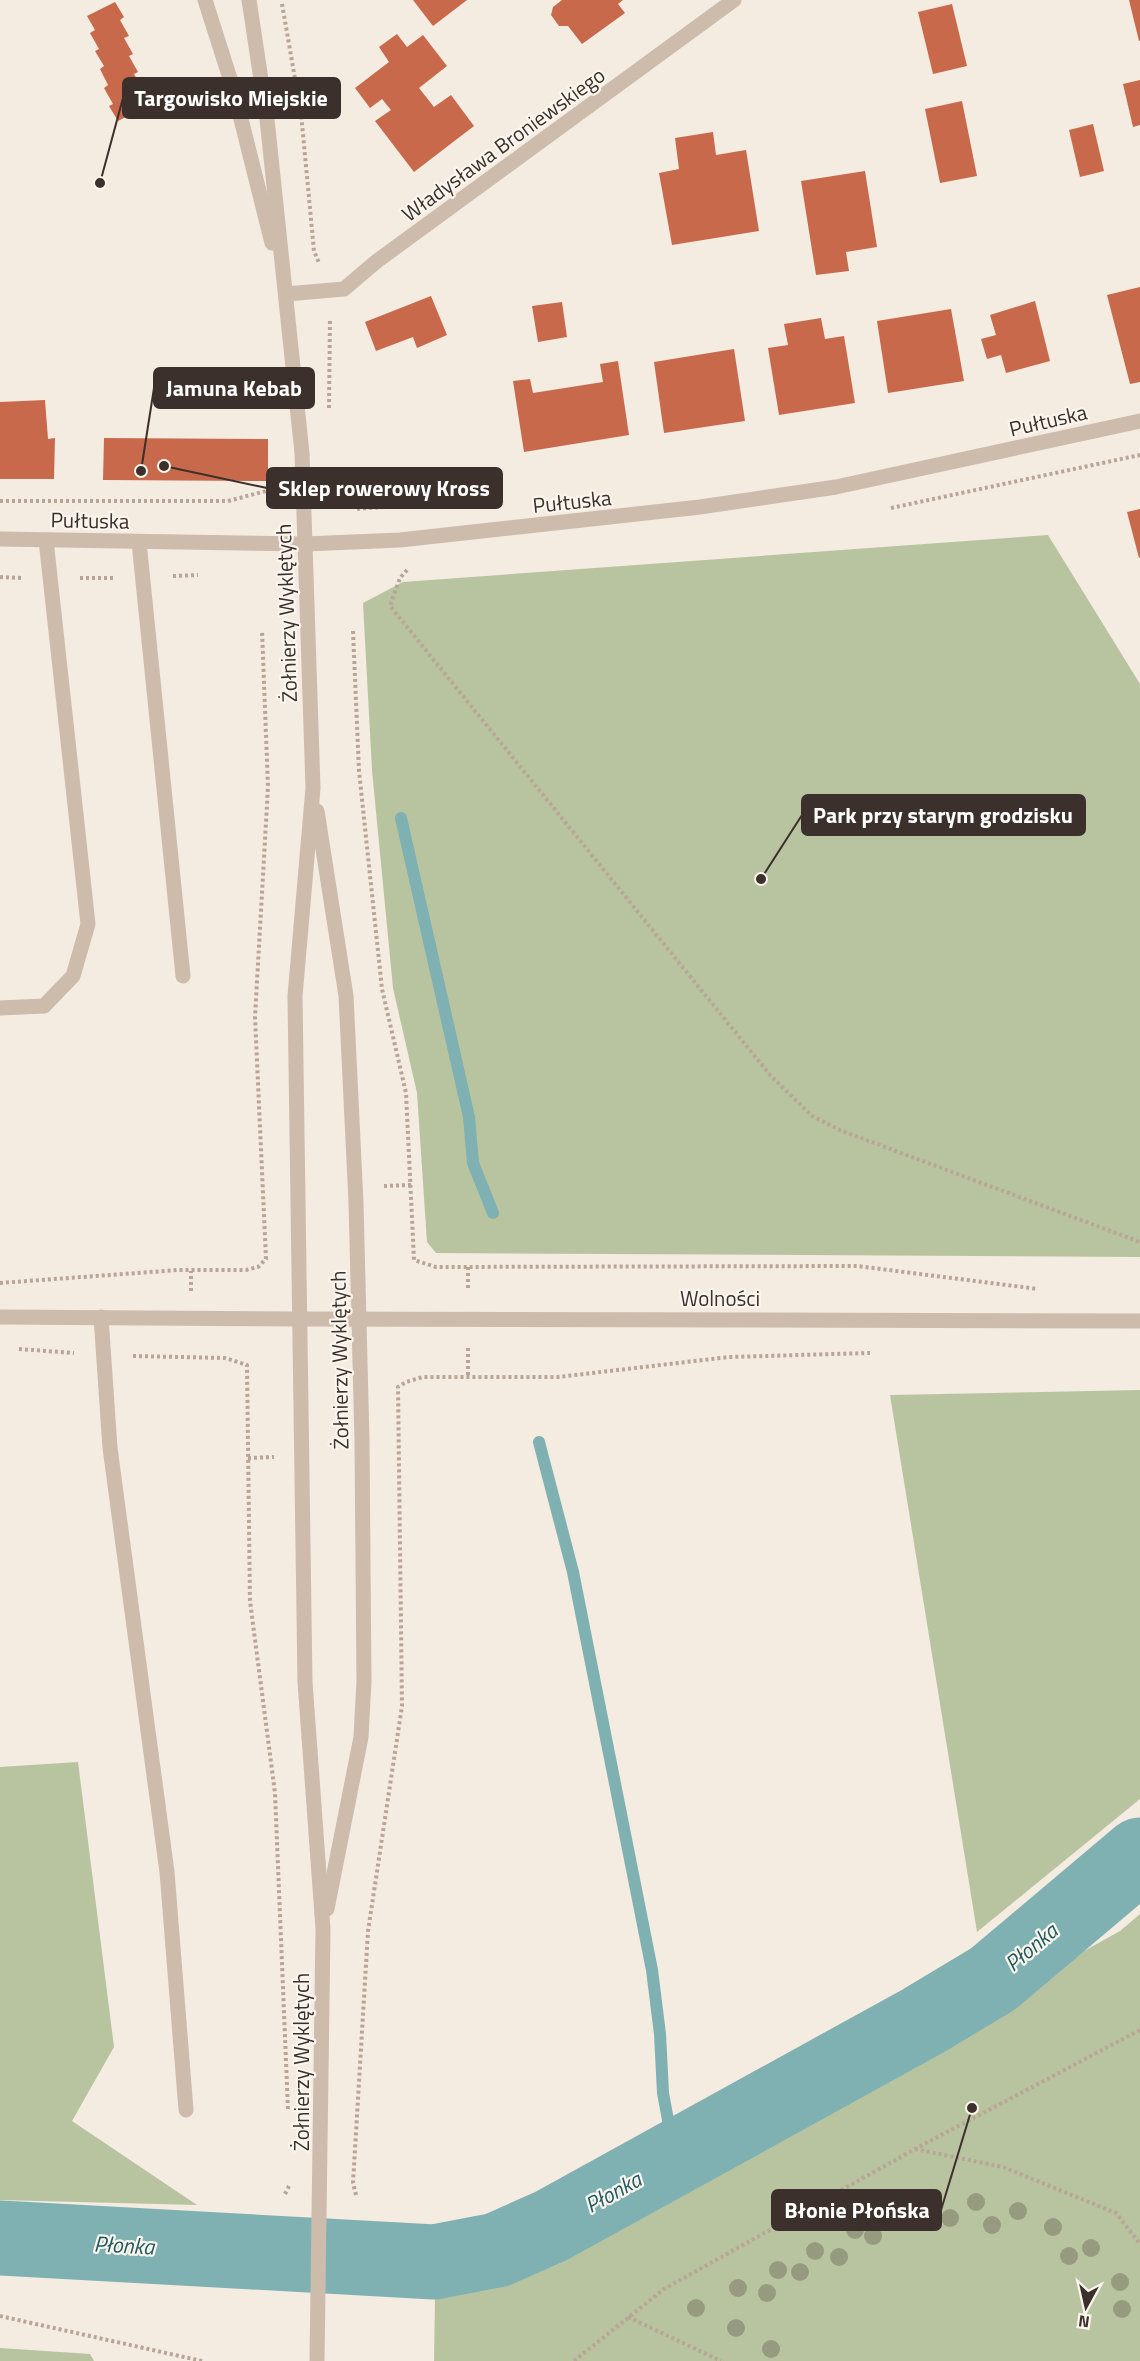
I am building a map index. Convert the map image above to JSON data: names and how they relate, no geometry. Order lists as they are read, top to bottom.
{
  "streets": {
    "street": [
      "Władysława Broniewskiego",
      "Pułtuska",
      "Żołnierzy Wyklętych",
      "Wolności"
    ]
  },
  "crossings": [
    ["Władysława Broniewskiego", "Żołnierzy Wyklętych"],
    ["Pułtuska", "Żołnierzy Wyklętych"],
    ["Żołnierzy Wyklętych", "Wolności"]
  ],
  "water": ["Płonka"],
  "places": [
    "Targowisko Miejskie",
    "Sklep rowerowy Kross",
    "Jamuna Kebab",
    "Park przy starym grodzisku",
    "Błonie Płońska"
  ],
  "north": "bottom"
}
